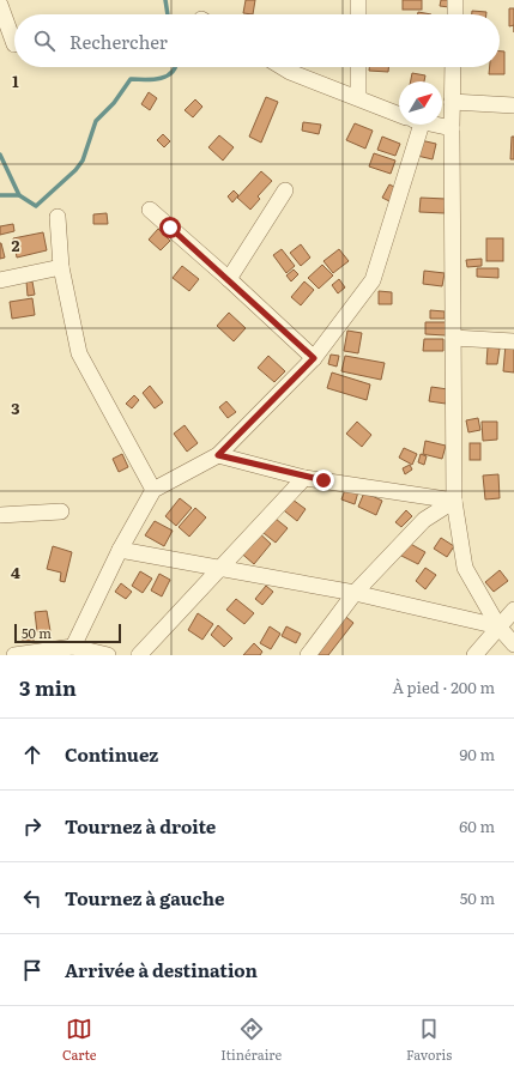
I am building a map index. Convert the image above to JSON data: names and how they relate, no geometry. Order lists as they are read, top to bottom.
{
  "scale_bar": "50 m",
  "north": "top right",
  "page": {
    "search": "Rechercher",
    "scale": "50 m",
    "heading": ["3 min", "À pied · 200 m"],
    "list": [
      ["Continuez", "90 m"],
      ["Tournez à droite", "60 m"],
      ["Tournez à gauche", "50 m"],
      "Arrivée à destination"
    ],
    "nav": ["Carte", "Itinéraire", "Favoris"]
  },
  "grid": {
    "rows": [
      "1",
      "2",
      "3",
      "4"
    ]
  }
}
